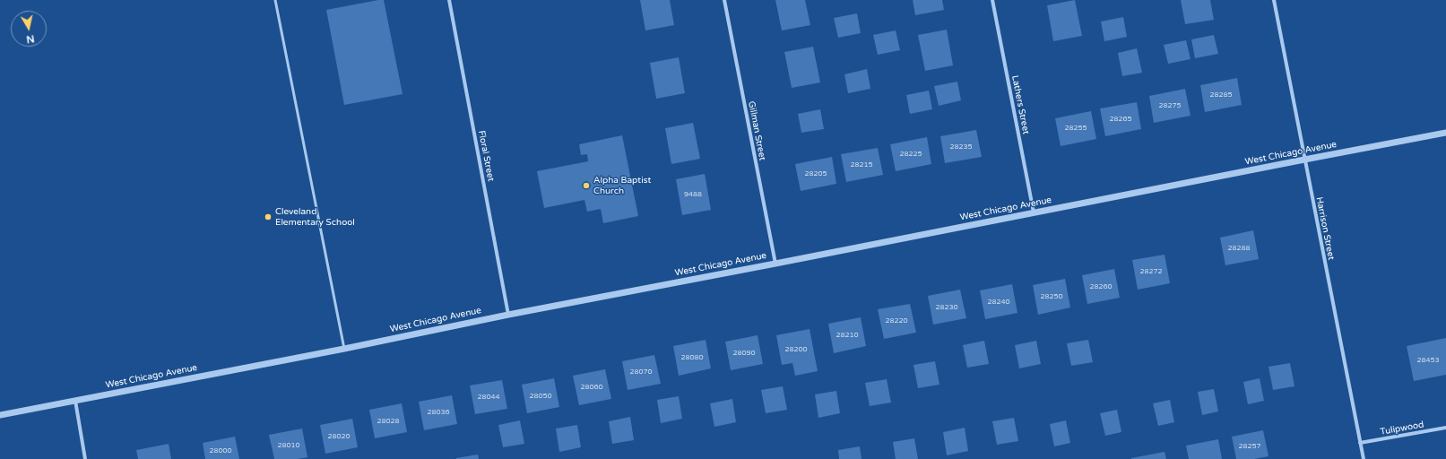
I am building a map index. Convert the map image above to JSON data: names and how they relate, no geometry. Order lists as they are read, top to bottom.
{
  "streets": {
    "street": [
      "Lathers Street",
      "Gillman Street",
      "West Chicago Avenue",
      "Floral Street",
      "Harrison Street",
      "Tulipwood"
    ]
  },
  "crossings": [
    ["Lathers Street", "West Chicago Avenue"],
    ["Gillman Street", "West Chicago Avenue"],
    ["West Chicago Avenue", "Floral Street"],
    ["West Chicago Avenue", "Harrison Street"],
    ["Harrison Street", "Tulipwood"]
  ],
  "places": ["Alpha Baptist Church", "Cleveland Elementary School"],
  "house_numbers": [
    "28285",
    "28275",
    "28265",
    "28255",
    "28235",
    "28225",
    "28215",
    "28205",
    "9488",
    "28288",
    "28272",
    "28260",
    "28250",
    "28240",
    "28230",
    "28220",
    "28210",
    "28200",
    "28090",
    "28080",
    "28453",
    "28070",
    "28060",
    "28050",
    "28044",
    "28036",
    "28028",
    "28020",
    "28010",
    "28257",
    "28000"
  ],
  "north": "bottom"
}
